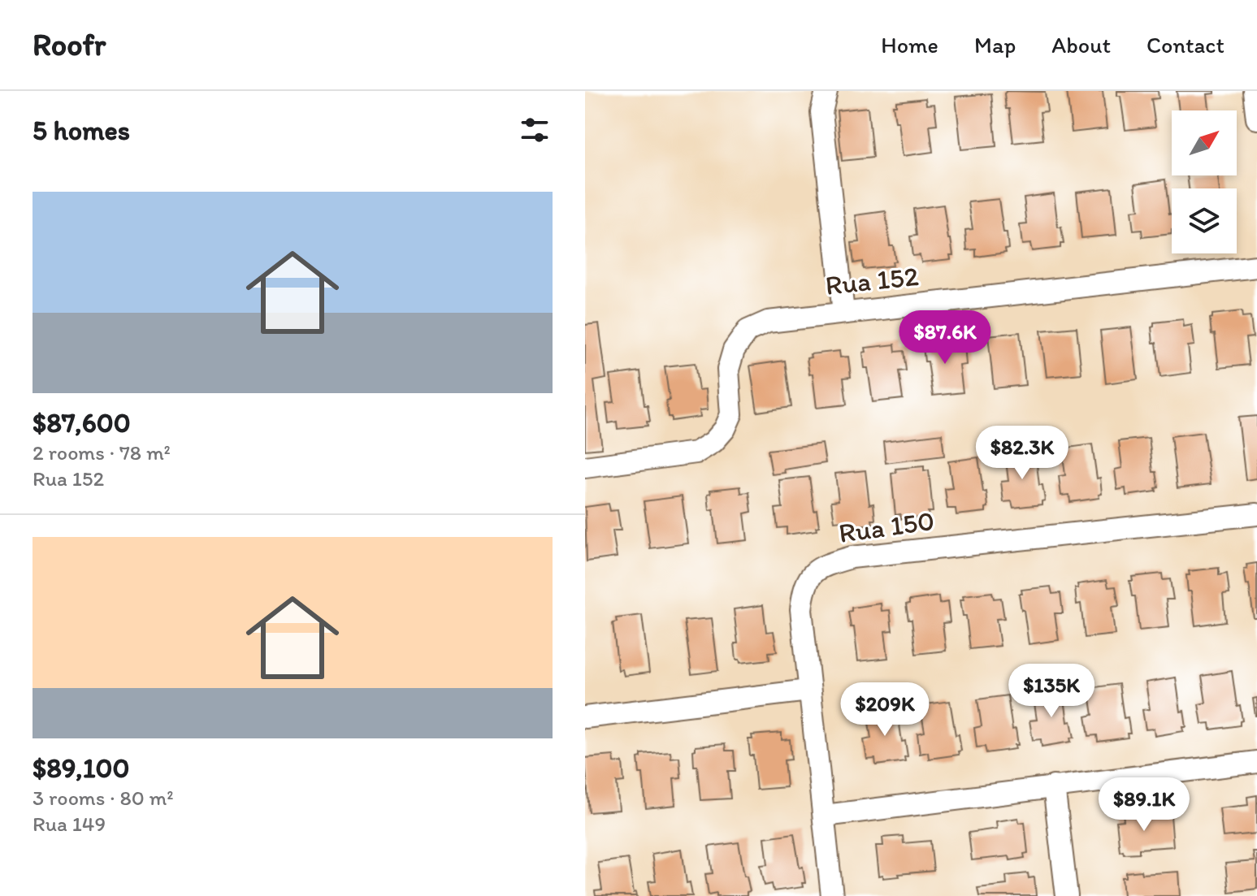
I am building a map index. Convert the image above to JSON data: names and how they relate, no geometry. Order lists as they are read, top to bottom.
{
  "streets": {
    "street": ["Rua 152", "Rua 150"]
  },
  "north": "top right",
  "page": {
    "header": "Roofr",
    "nav": [
      "Home",
      "Map",
      "About",
      "Contact"
    ],
    "heading": "5 homes",
    "list": [
      {
        "name": "$87,600",
        "note": "2 rooms · 78 m² · Rua 152"
      },
      {
        "name": "$89,100",
        "note": "3 rooms · 80 m² · Rua 149"
      }
    ],
    "price": [
      "$87.6K",
      "$82.3K",
      "$135K",
      "$209K",
      "$89.1K"
    ]
  }
}
